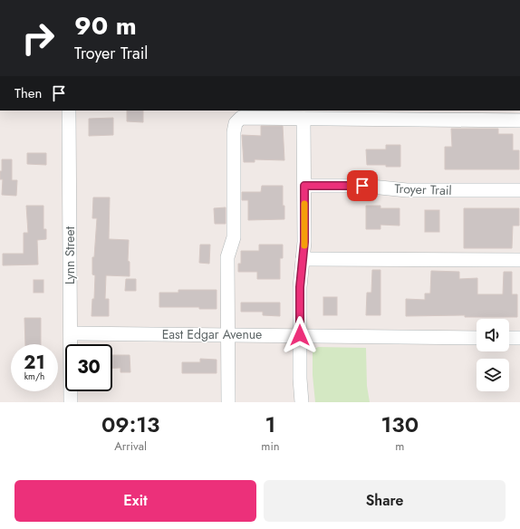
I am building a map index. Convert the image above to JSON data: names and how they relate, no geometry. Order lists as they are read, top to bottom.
{
  "streets": {
    "street": ["Troyer Trail", "Lynn Street", "East Edgar Avenue"]
  },
  "crossings": [
    ["Lynn Street", "East Edgar Avenue"]
  ],
  "page": {
    "turn": ["90 m", "Troyer Trail"],
    "then": "Then",
    "speed": "21 km/h",
    "limit": "30",
    "eta": [
      "09:13",
      "Arrival",
      "1",
      "min",
      "130",
      "m"
    ],
    "buttons": ["Exit", "Share"]
  }
}
